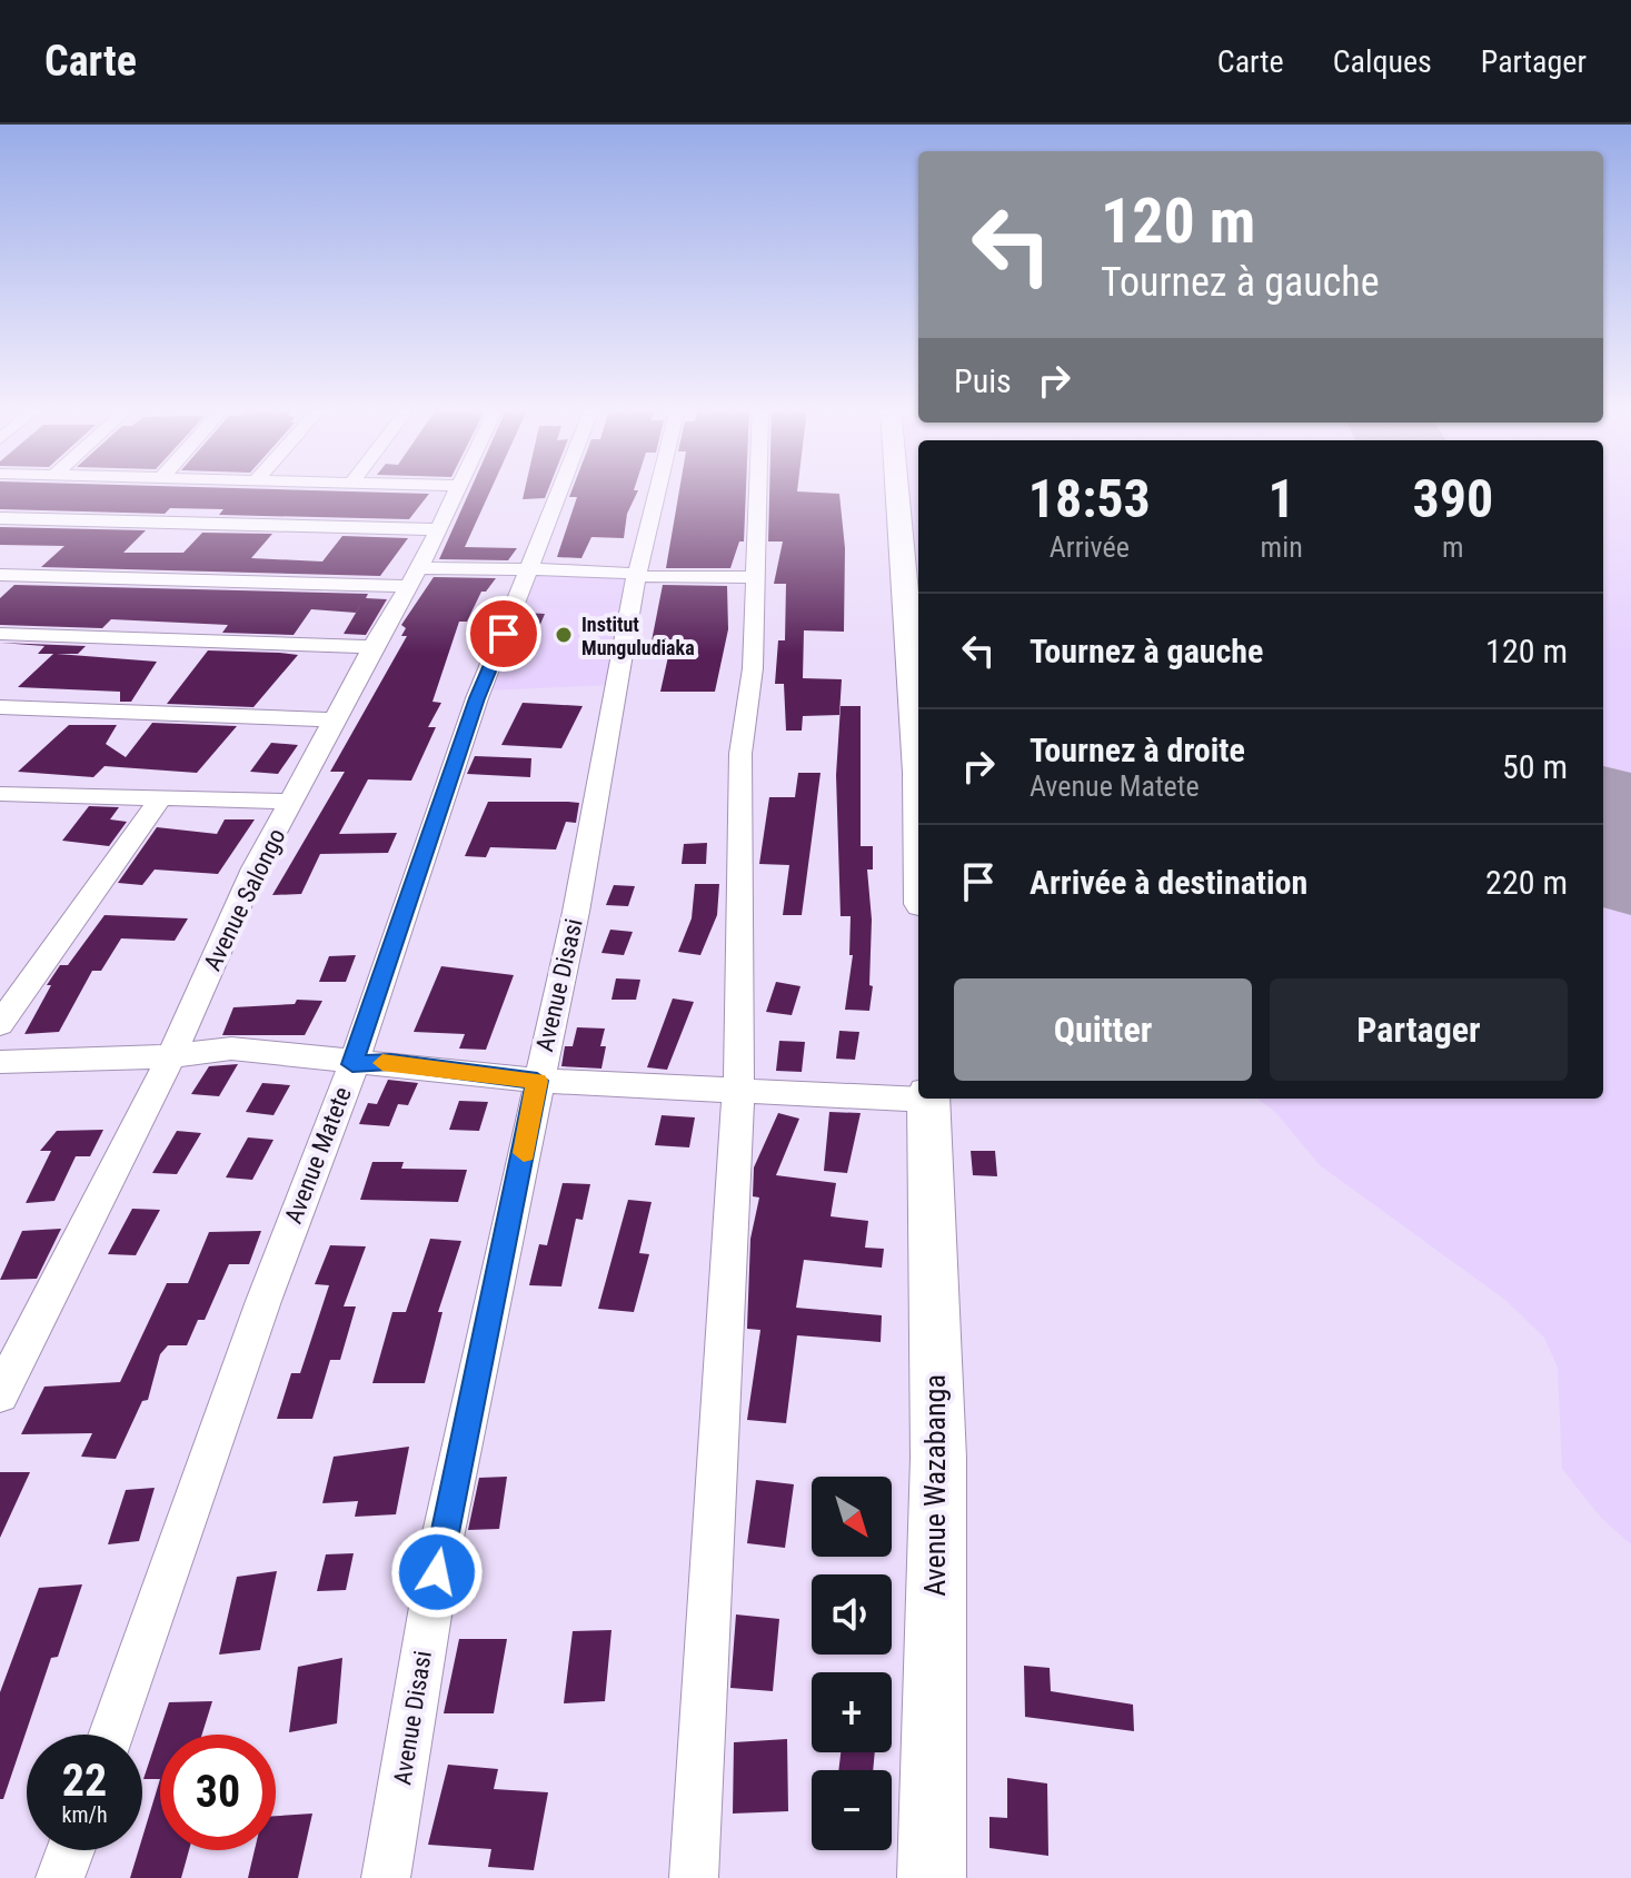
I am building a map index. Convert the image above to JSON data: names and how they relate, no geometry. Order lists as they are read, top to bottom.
{
  "streets": {
    "main road": ["Avenue Wazabanga"],
    "street": ["Avenue Salongo", "Avenue Disasi", "Avenue Matete"]
  },
  "places": ["Institut Munguludiaka"],
  "north": "bottom right",
  "page": {
    "header": "Carte",
    "nav": ["Carte", "Calques", "Partager"],
    "turn": ["120 m", "Tournez à gauche"],
    "then": "Puis",
    "eta": [
      "18:53",
      "Arrivée",
      "1",
      "min",
      "390",
      "m"
    ],
    "list": [
      {
        "name": "Tournez à gauche",
        "value": "120 m"
      },
      {
        "name": "Tournez à droite",
        "note": "Avenue Matete",
        "value": "50 m"
      },
      {
        "name": "Arrivée à destination",
        "value": "220 m"
      }
    ],
    "buttons": ["Quitter", "Partager"],
    "map_buttons": ["+", "−"],
    "speed": "22 km/h",
    "limit": "30"
  }
}
